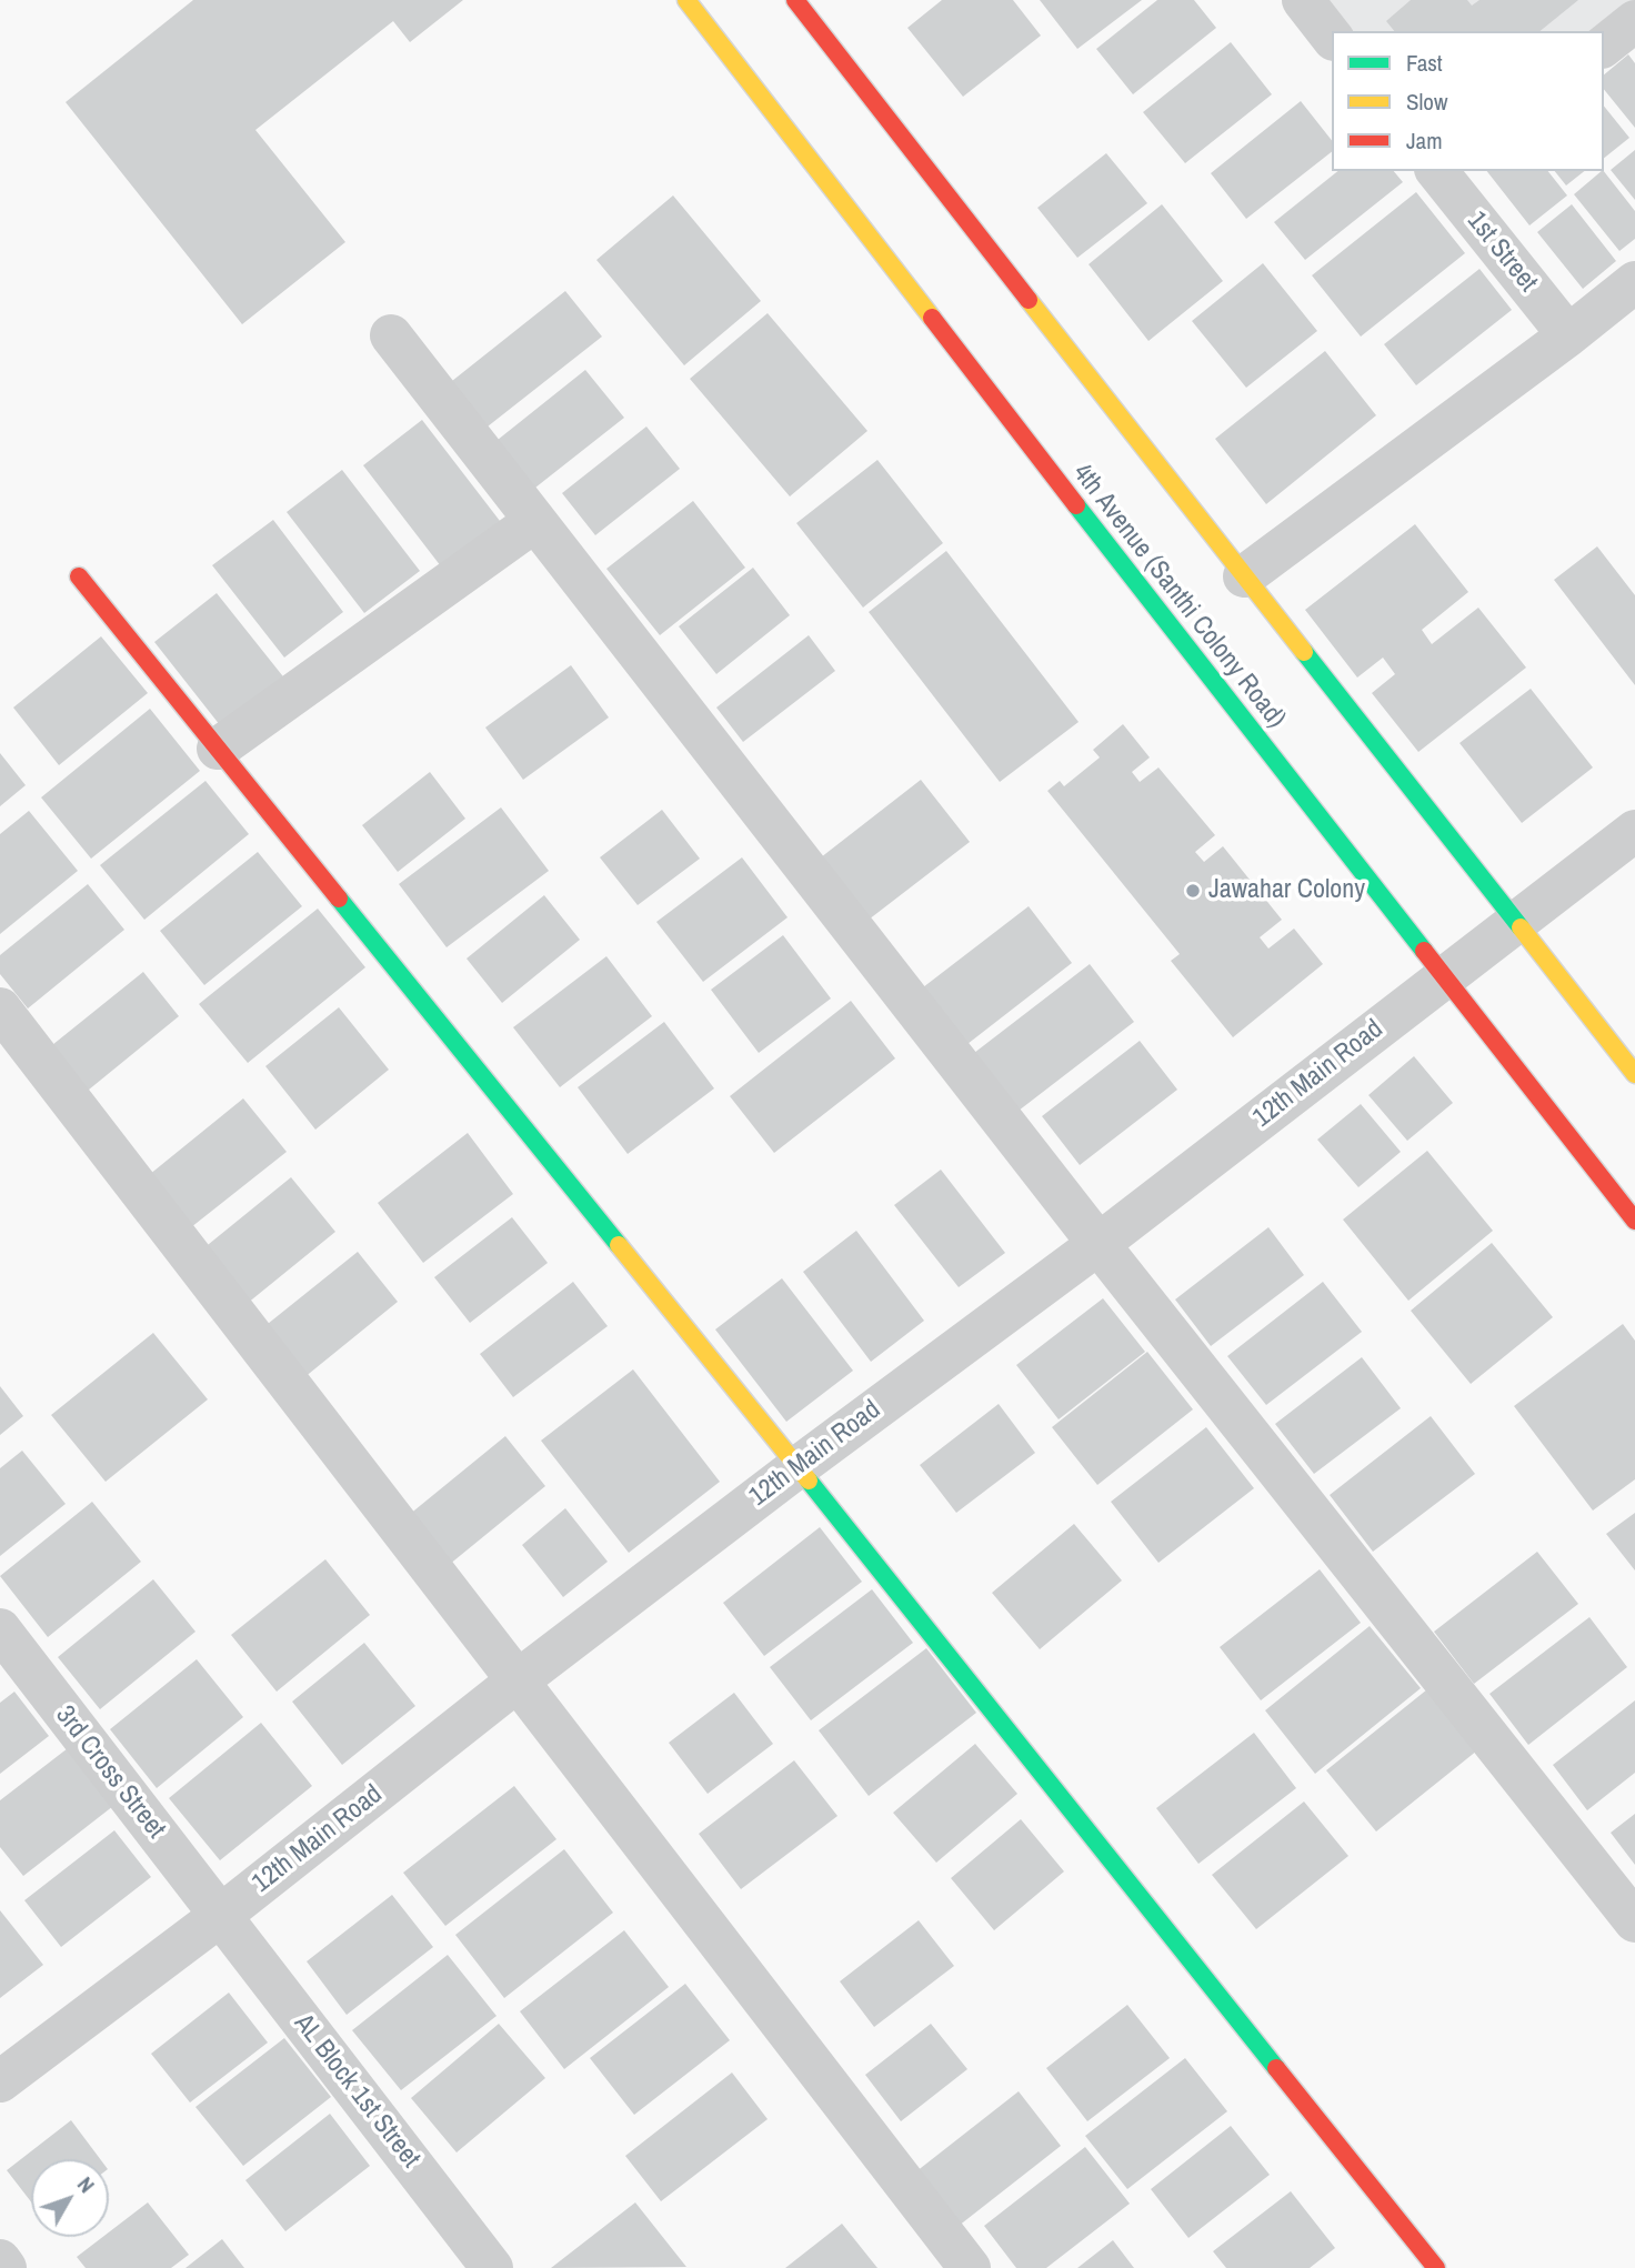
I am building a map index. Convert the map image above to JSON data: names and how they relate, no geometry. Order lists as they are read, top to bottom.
{
  "streets": {
    "street": [
      "1st Street",
      "4th Avenue (Santhi Colony Road)",
      "12th Main Road",
      "3rd Cross Street",
      "AL Block 1st Street"
    ]
  },
  "crossings": [
    ["4th Avenue (Santhi Colony Road)", "12th Main Road"],
    ["12th Main Road", "3rd Cross Street"],
    ["12th Main Road", "AL Block 1st Street"],
    ["3rd Cross Street", "AL Block 1st Street"]
  ],
  "places": ["Jawahar Colony"],
  "legend": ["Fast", "Slow", "Jam"],
  "north": "top right"
}
